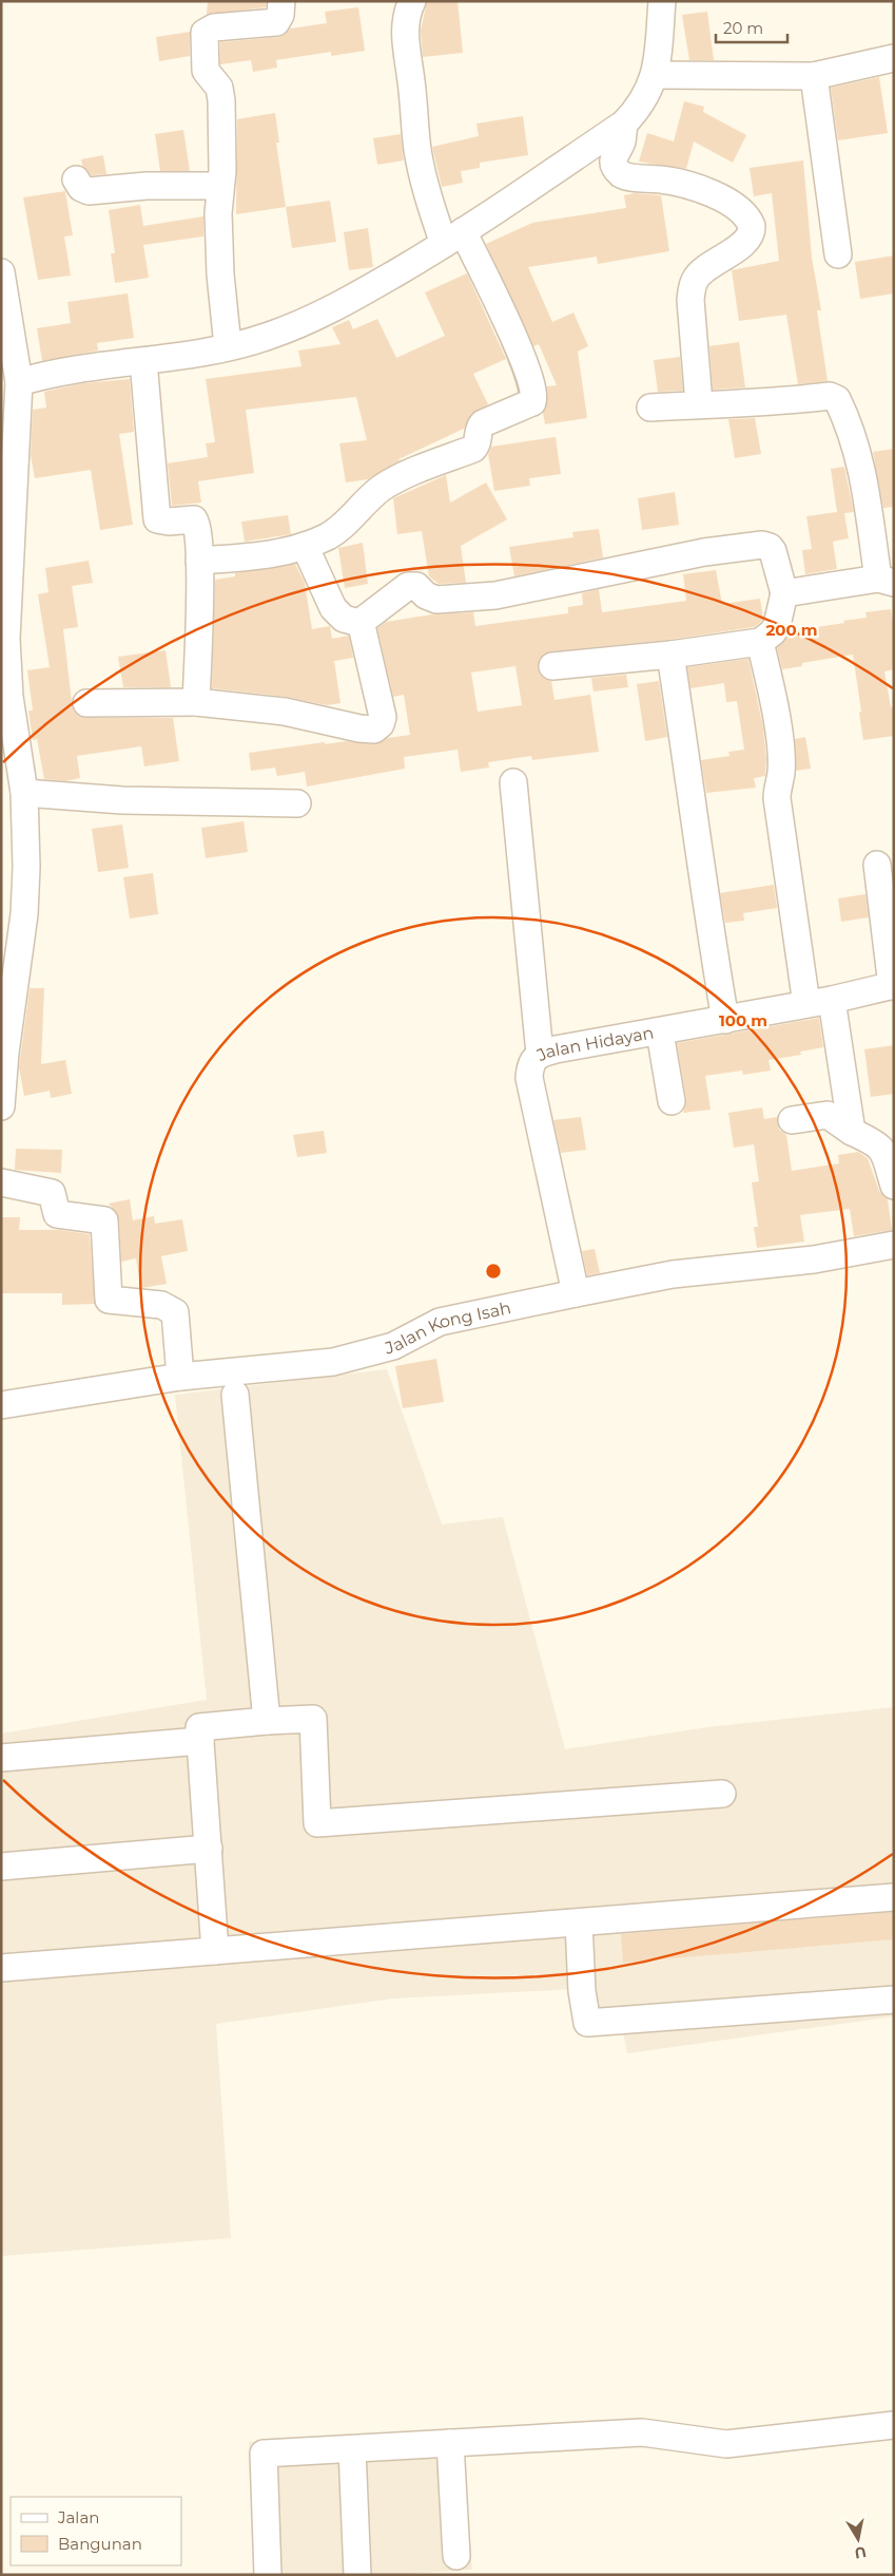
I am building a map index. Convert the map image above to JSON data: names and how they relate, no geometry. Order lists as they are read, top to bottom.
{
  "streets": {
    "street": ["Jalan Hidayan", "Jalan Kong Isah"]
  },
  "crossings": [
    ["Jalan Hidayan", "Jalan Kong Isah"]
  ],
  "legend": ["Jalan", "Bangunan"],
  "scale_bar": "20 m",
  "north": "bottom",
  "rings": ["200 m", "100 m"]
}
